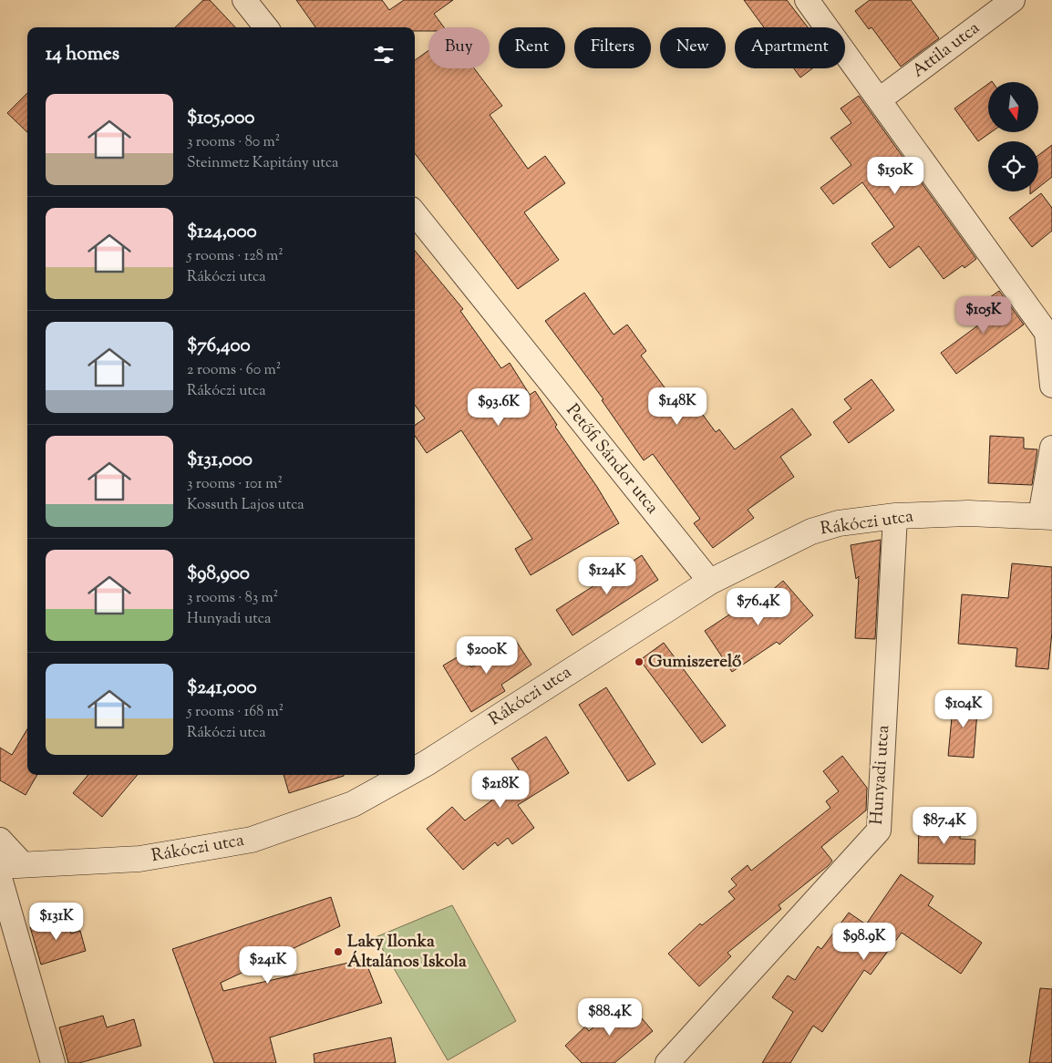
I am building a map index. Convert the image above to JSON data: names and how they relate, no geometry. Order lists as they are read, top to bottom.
{
  "streets": {
    "main road": ["Rákóczi utca"],
    "street": ["Attila utca", "Petőfi Sándor utca", "Hunyadi utca"]
  },
  "crossings": [
    ["Petőfi Sándor utca", "Rákóczi utca"],
    ["Rákóczi utca", "Hunyadi utca"]
  ],
  "places": ["Gumiszerelő", "Laky Ilonka Általános Iskola"],
  "north": "bottom",
  "page": {
    "chip": [
      "Buy",
      "Rent",
      "Filters",
      "New",
      "Apartment"
    ],
    "heading": "14 homes",
    "list": [
      {
        "name": "$105,000",
        "note": "3 rooms · 80 m² · Steinmetz Kapitány utca"
      },
      {
        "name": "$124,000",
        "note": "5 rooms · 128 m² · Rákóczi utca"
      },
      {
        "name": "$76,400",
        "note": "2 rooms · 60 m² · Rákóczi utca"
      },
      {
        "name": "$131,000",
        "note": "3 rooms · 101 m² · Kossuth Lajos utca"
      },
      {
        "name": "$98,900",
        "note": "3 rooms · 83 m² · Hunyadi utca"
      },
      {
        "name": "$241,000",
        "note": "5 rooms · 168 m² · Rákóczi utca"
      }
    ],
    "price": [
      "$150K",
      "$105K",
      "$148K",
      "$93.6K",
      "$124K",
      "$76.4K",
      "$200K",
      "$104K",
      "$218K",
      "$87.4K",
      "$131K",
      "$98.9K",
      "$241K",
      "$88.4K"
    ]
  }
}
